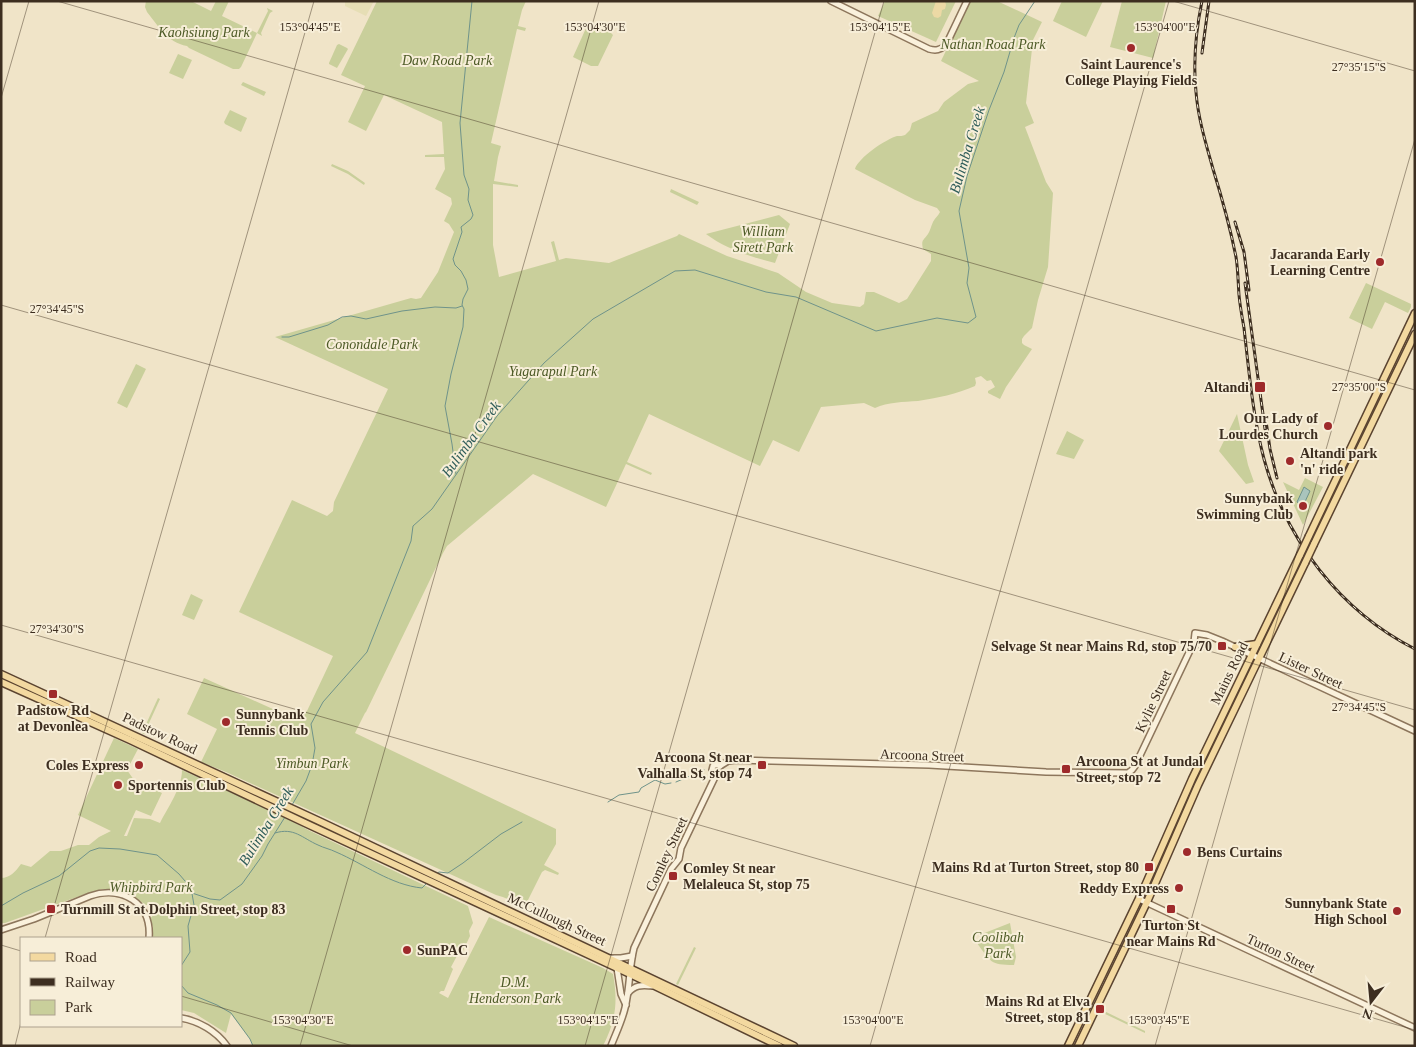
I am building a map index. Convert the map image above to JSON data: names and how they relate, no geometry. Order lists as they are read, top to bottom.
{
  "streets": {
    "main road": ["Mains Road", "Padstow Road", "McCullough Street"],
    "street": [
      "Lister Street",
      "Kylie Street",
      "Arcoona Street",
      "Comley Street",
      "Turton Street"
    ]
  },
  "crossings": [
    ["Lister Street", "Mains Road"],
    ["Lister Street", "Kylie Street"],
    ["Mains Road", "Turton Street"],
    ["Kylie Street", "Arcoona Street"],
    ["Padstow Road", "McCullough Street"],
    ["Arcoona Street", "Comley Street"],
    ["Comley Street", "McCullough Street"]
  ],
  "water": ["Bulimba Creek"],
  "parks": [
    "Kaohsiung Park",
    "Nathan Road Park",
    "Daw Road Park",
    "William Sirett Park",
    "Conondale Park",
    "Yugarapul Park",
    "Yimbun Park",
    "Whipbird Park",
    "Coolibah Park",
    "D.M. Henderson Park"
  ],
  "places": {
    "other": [
      "Saint Laurence's College Playing Fields",
      "Jacaranda Early Learning Centre",
      "Our Lady of Lourdes Church",
      "Altandi park 'n' ride",
      "Sunnybank Swimming Club",
      "Sunnybank Tennis Club",
      "Coles Express",
      "Sportennis Club",
      "Bens Curtains",
      "Reddy Express",
      "Sunnybank State High School",
      "SunPAC"
    ],
    "transit": [
      "Altandi",
      "Selvage St near Mains Rd, stop 75/70",
      "Padstow Rd at Devonlea",
      "Arcoona St near Valhalla St, stop 74",
      "Arcoona St at Jundal Street, stop 72",
      "Mains Rd at Turton Street, stop 80",
      "Comley St near Melaleuca St, stop 75",
      "Turnmill St at Dolphin Street, stop 83",
      "Turton St near Mains Rd",
      "Mains Rd at Elva Street, stop 81"
    ]
  },
  "legend": ["Road", "Railway", "Park"],
  "north": "bottom",
  "coordinates": [
    "153°04'45\"E",
    "153°04'30\"E",
    "153°04'15\"E",
    "153°04'00\"E",
    "27°35'15\"S",
    "27°34'45\"S",
    "27°35'00\"S",
    "27°34'30\"S",
    "153°03'45\"E"
  ]
}
